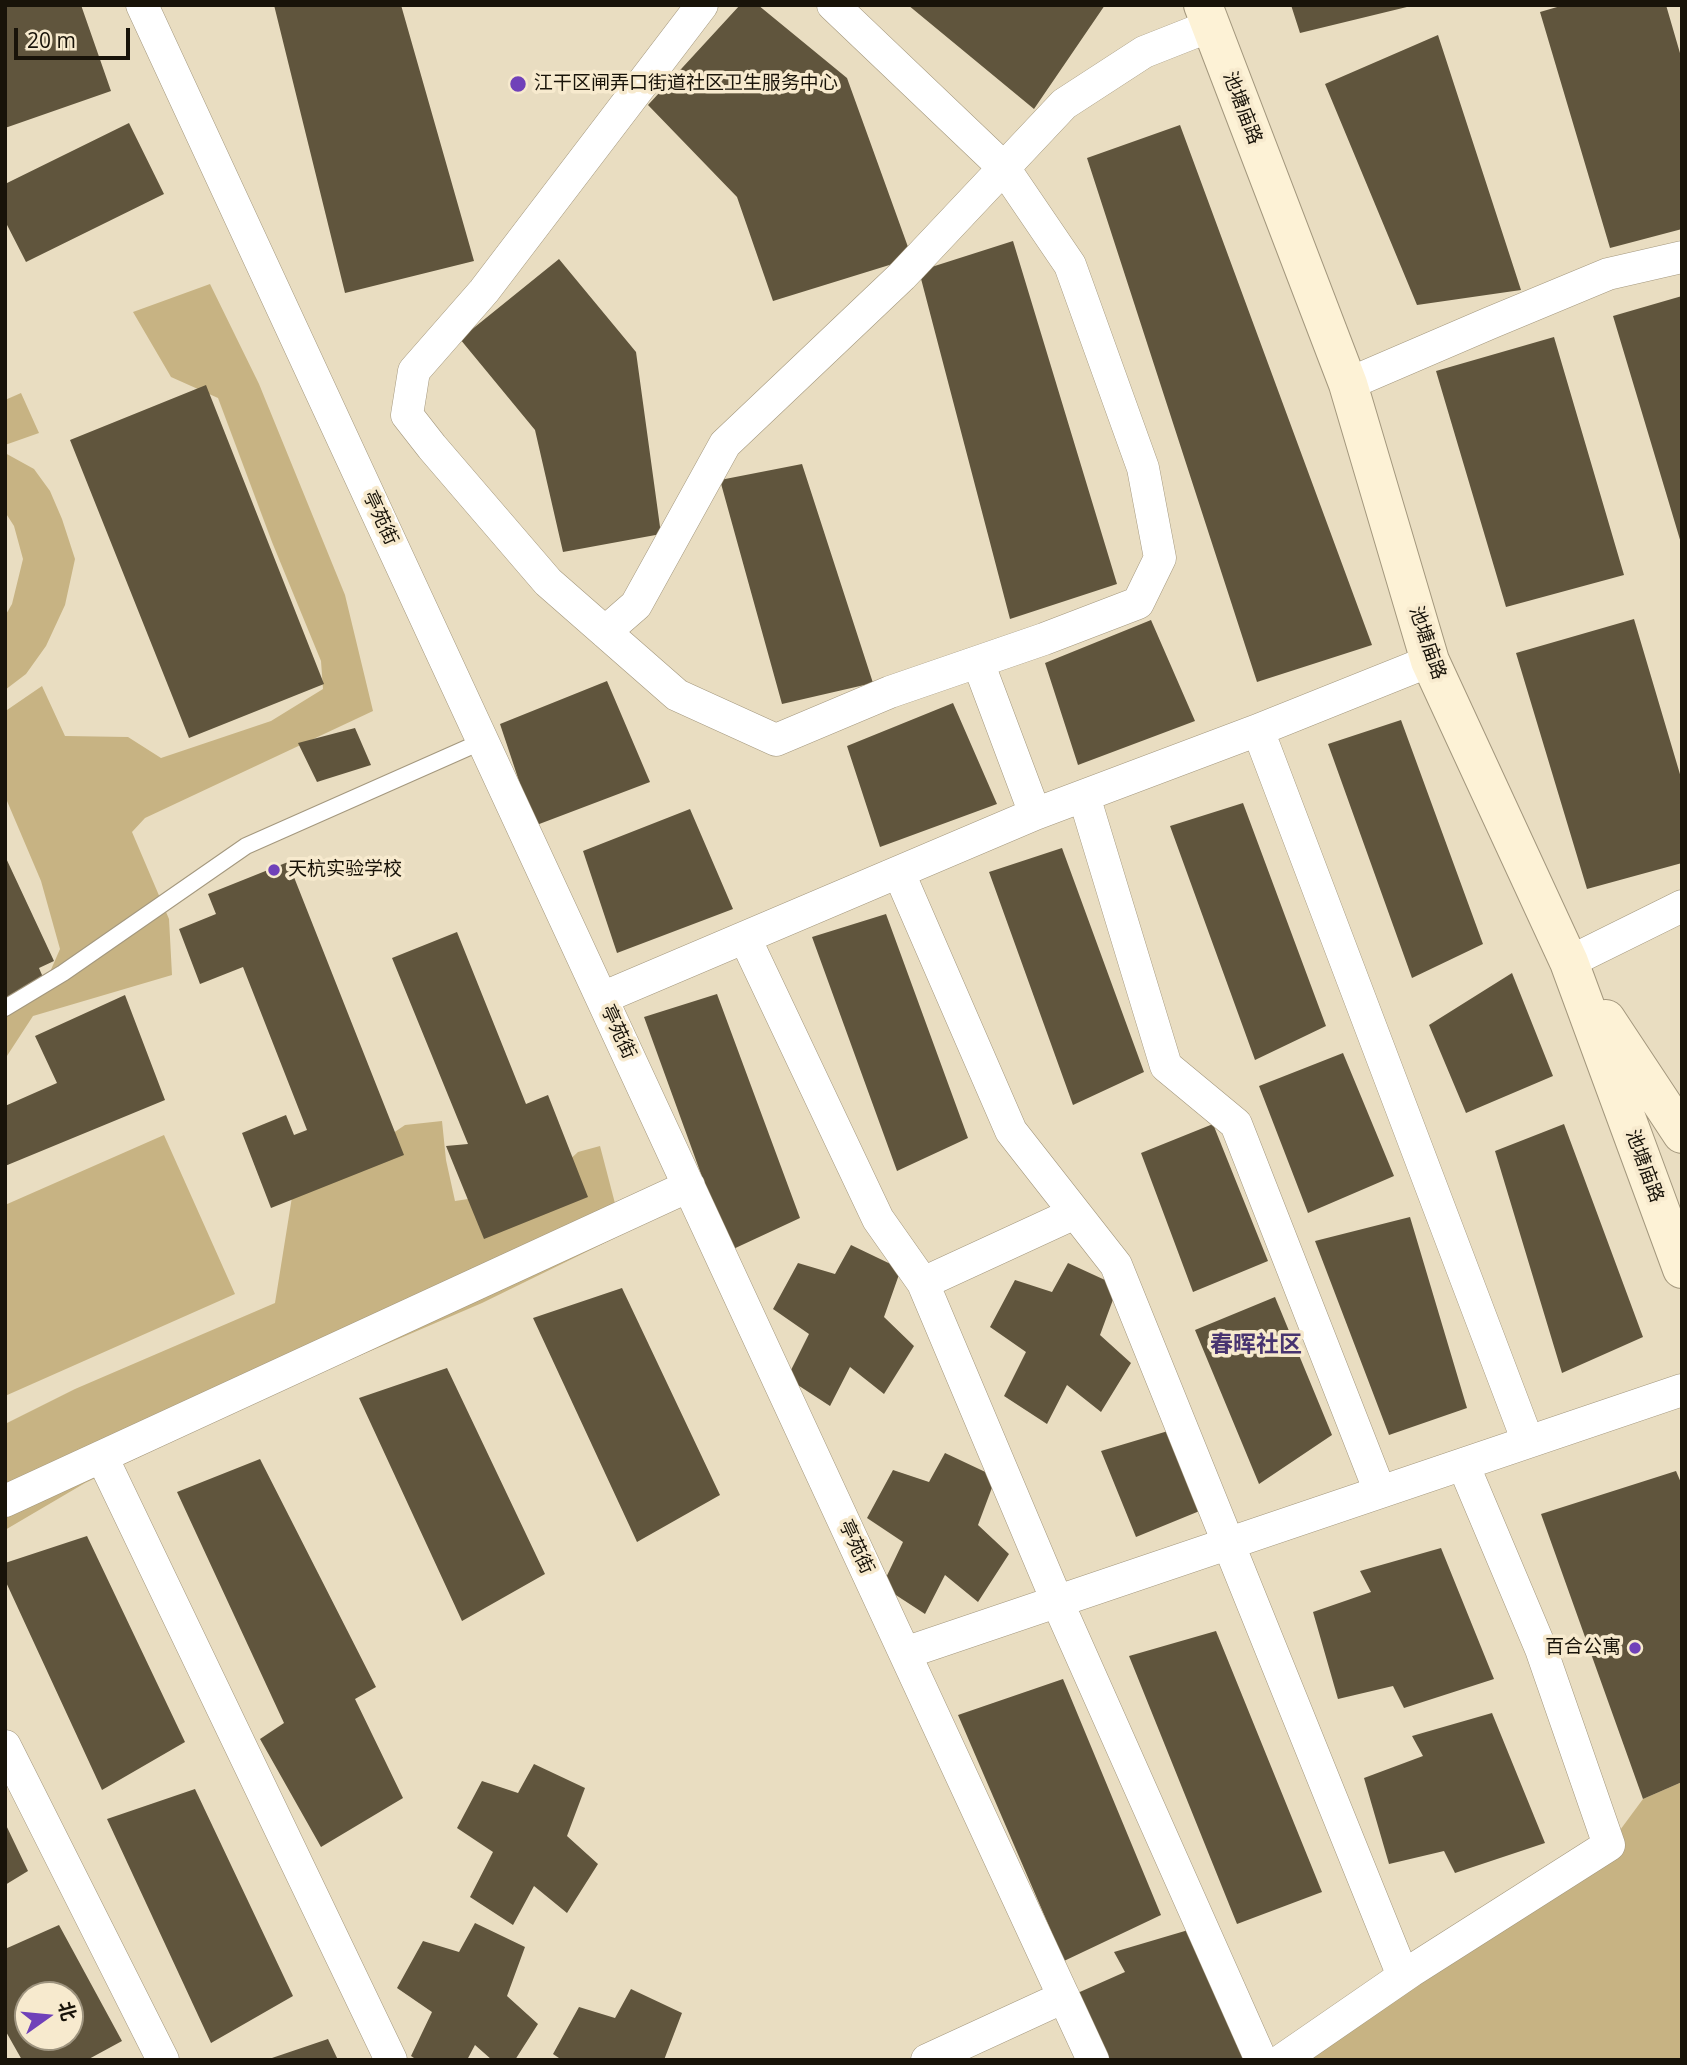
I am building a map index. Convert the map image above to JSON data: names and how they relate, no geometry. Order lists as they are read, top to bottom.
{
  "streets": {
    "street": ["池塘庙路", "亭苑街"]
  },
  "districts": ["春晖社区"],
  "places": ["江干区闸弄口街道社区卫生服务中心", "天杭实验学校", "百合公寓"],
  "scale_bar": "20 m",
  "north": "right"
}
